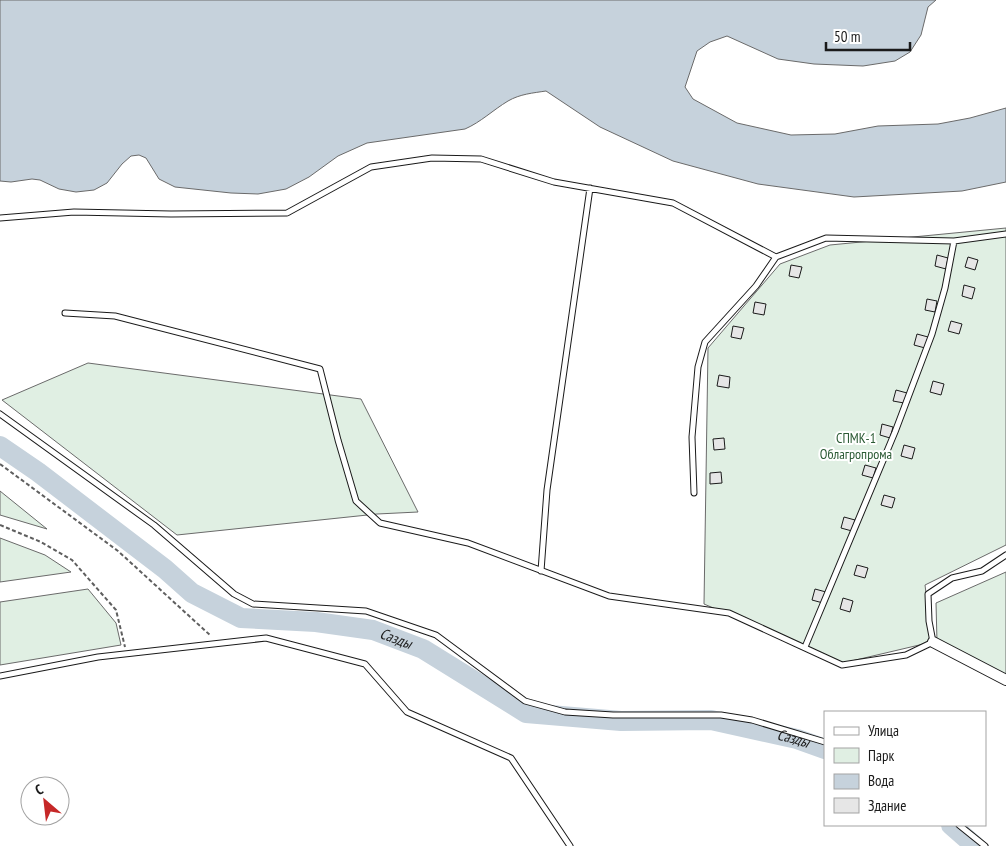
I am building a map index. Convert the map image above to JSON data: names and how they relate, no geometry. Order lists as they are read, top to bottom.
{
  "water": ["Сазды"],
  "parks": ["СПМК-1 Облагропрома"],
  "legend": [
    "Улица",
    "Парк",
    "Вода",
    "Здание"
  ],
  "scale_bar": "50 m",
  "north": "top left"
}
